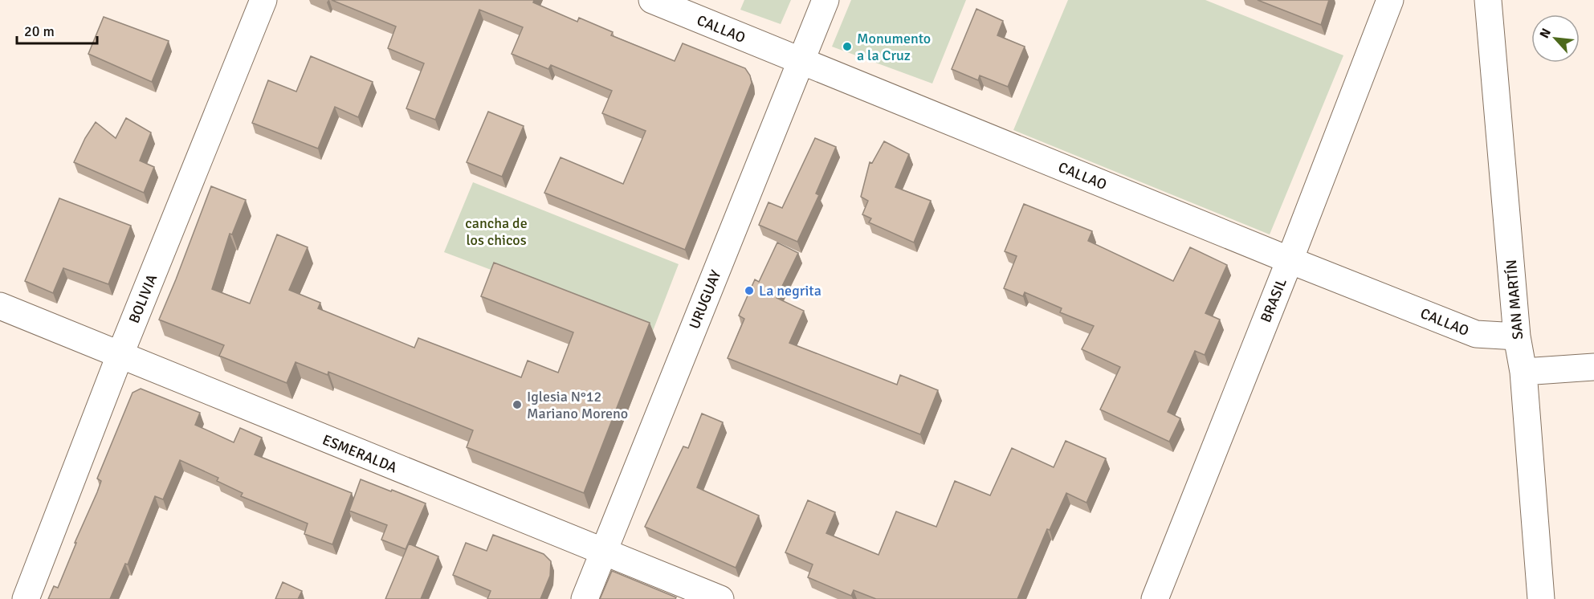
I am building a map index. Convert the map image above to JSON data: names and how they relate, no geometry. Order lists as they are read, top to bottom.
{
  "streets": {
    "street": [
      "CALLAO",
      "BOLIVIA",
      "URUGUAY",
      "SAN MARTÍN",
      "BRASIL",
      "ESMERALDA"
    ]
  },
  "crossings": [
    ["CALLAO", "URUGUAY"],
    ["CALLAO", "SAN MARTÍN"],
    ["CALLAO", "BRASIL"],
    ["BOLIVIA", "ESMERALDA"],
    ["URUGUAY", "ESMERALDA"]
  ],
  "parks": ["cancha de los chicos"],
  "places": ["Monumento a la Cruz", "La negrita", "Iglesia N°12 Mariano Moreno"],
  "scale_bar": "20 m",
  "north": "top left"
}
